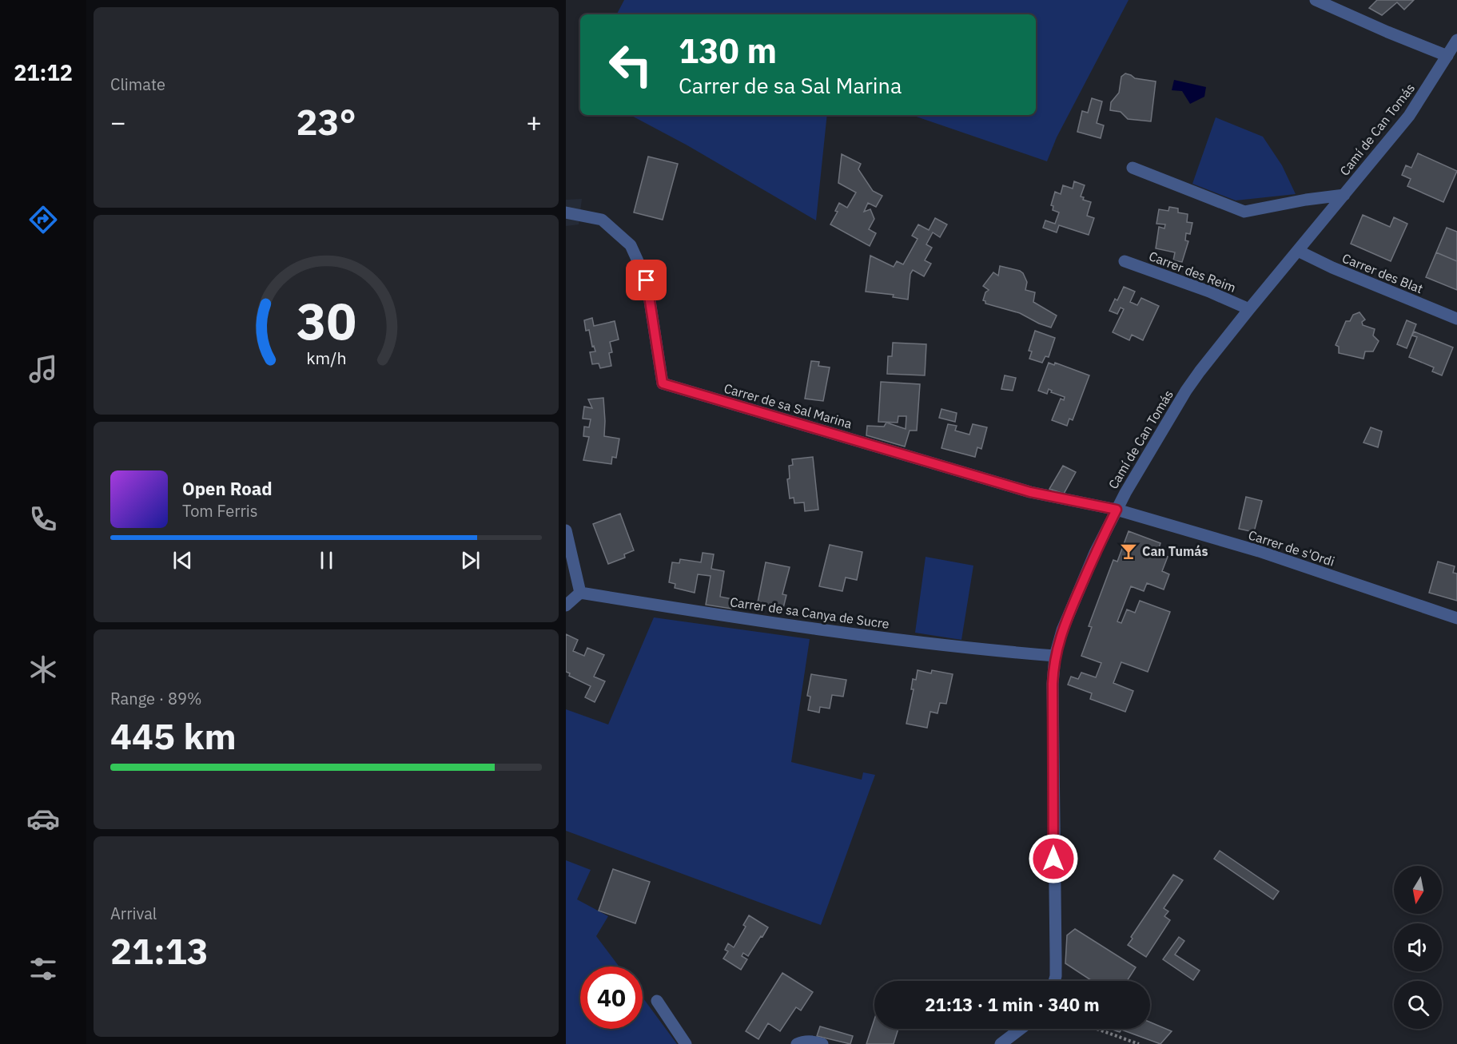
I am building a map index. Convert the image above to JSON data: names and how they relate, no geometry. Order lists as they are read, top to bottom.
{
  "streets": {
    "street": [
      "Camí de Can Tomás",
      "Carrer des Reim",
      "Carrer des Blat",
      "Carrer de sa Sal Marina",
      "Carrer de s'Ordi",
      "Carrer de sa Canya de Sucre"
    ]
  },
  "crossings": [
    ["Camí de Can Tomás", "Carrer des Reim"],
    ["Camí de Can Tomás", "Carrer des Blat"],
    ["Camí de Can Tomás", "Carrer de sa Sal Marina"],
    ["Camí de Can Tomás", "Carrer de s'Ordi"],
    ["Camí de Can Tomás", "Carrer de sa Canya de Sucre"],
    ["Carrer de sa Sal Marina", "Carrer de s'Ordi"]
  ],
  "places": {
    "bar": ["Can Tumás"]
  },
  "north": "bottom",
  "page": {
    "tabs": "21:12",
    "tile": [
      "Climate",
      ["Range · 89%", "445 km"],
      ["Arrival", "21:13"]
    ],
    "turn": ["130 m", "Carrer de sa Sal Marina"],
    "heat": ["−", "23°", "+"],
    "song": ["Open Road", "Tom Ferris"],
    "limit": "40",
    "trip": "21:13 · 1 min · 340 m",
    "gauge": ["30", "km/h"]
  }
}
